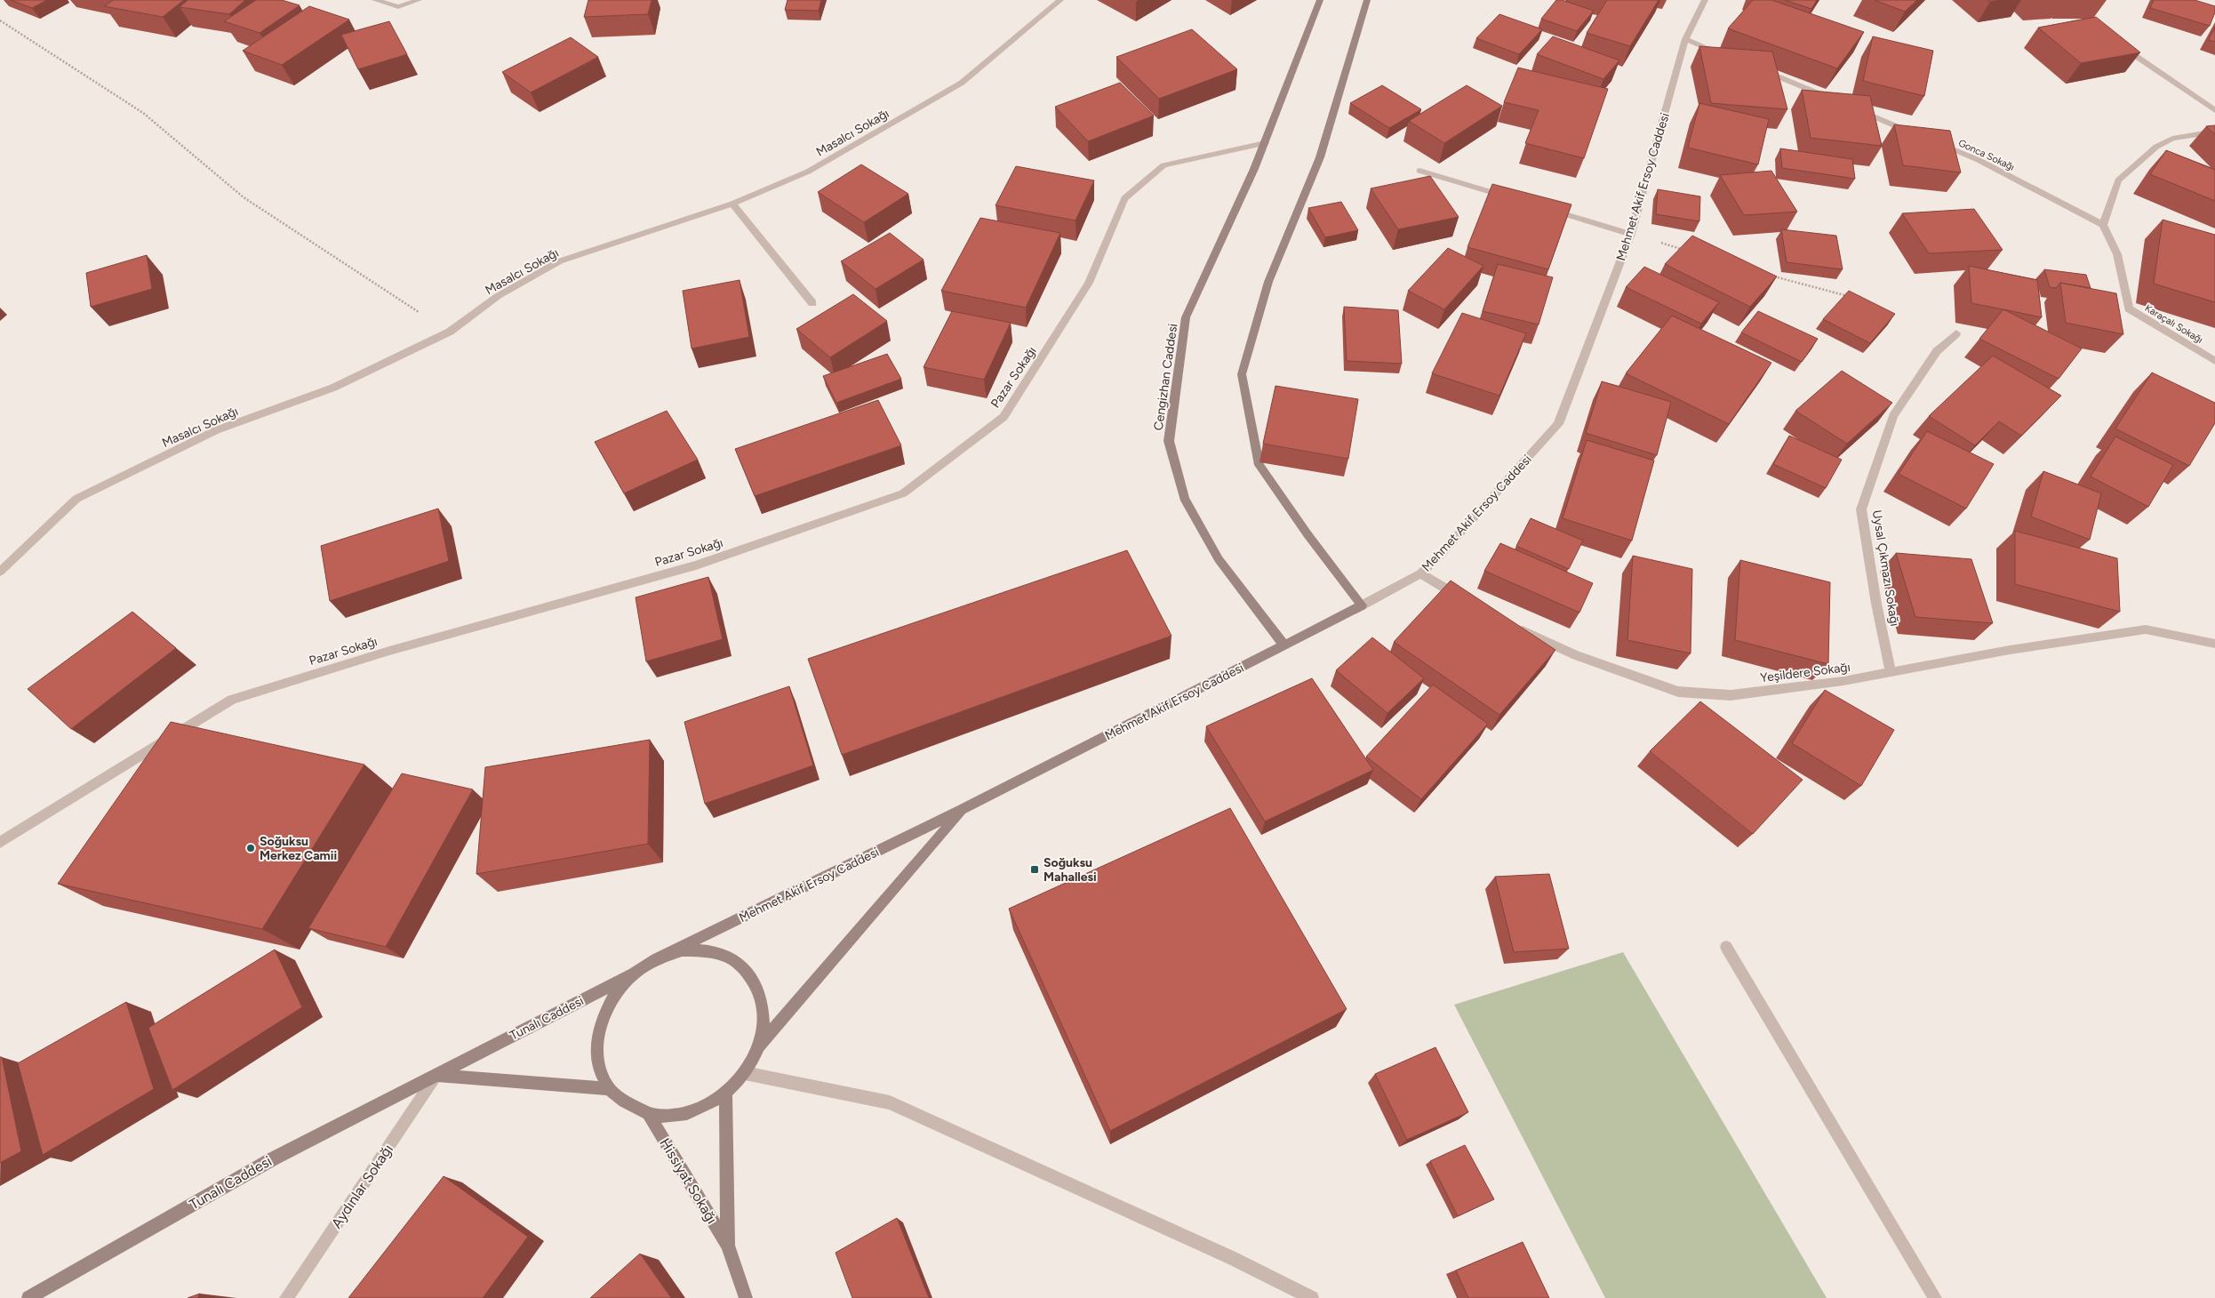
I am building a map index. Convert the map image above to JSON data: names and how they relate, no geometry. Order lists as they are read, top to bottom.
{
  "streets": {
    "main road": [
      "Mehmet Akif Ersoy Caddesi",
      "Cengizhan Caddesi",
      "Tunalı Caddesi",
      "Hissiyat Sokağı"
    ],
    "street": [
      "Masalcı Sokağı",
      "Gonca Sokağı",
      "Karaçalı Sokağı",
      "Pazar Sokağı",
      "Uysal Çıkmazı Sokağı",
      "Yeşildere Sokağı",
      "Aydınlar Sokağı"
    ]
  },
  "crossings": [
    ["Gonca Sokağı", "Karaçalı Sokağı"],
    ["Mehmet Akif Ersoy Caddesi", "Cengizhan Caddesi"],
    ["Pazar Sokağı", "Cengizhan Caddesi"],
    ["Uysal Çıkmazı Sokağı", "Yeşildere Sokağı"],
    ["Tunalı Caddesi", "Aydınlar Sokağı"]
  ],
  "places": {
    "other": ["Soğuksu Merkez Camii"],
    "transit": ["Soğuksu Mahallesi"]
  }
}
